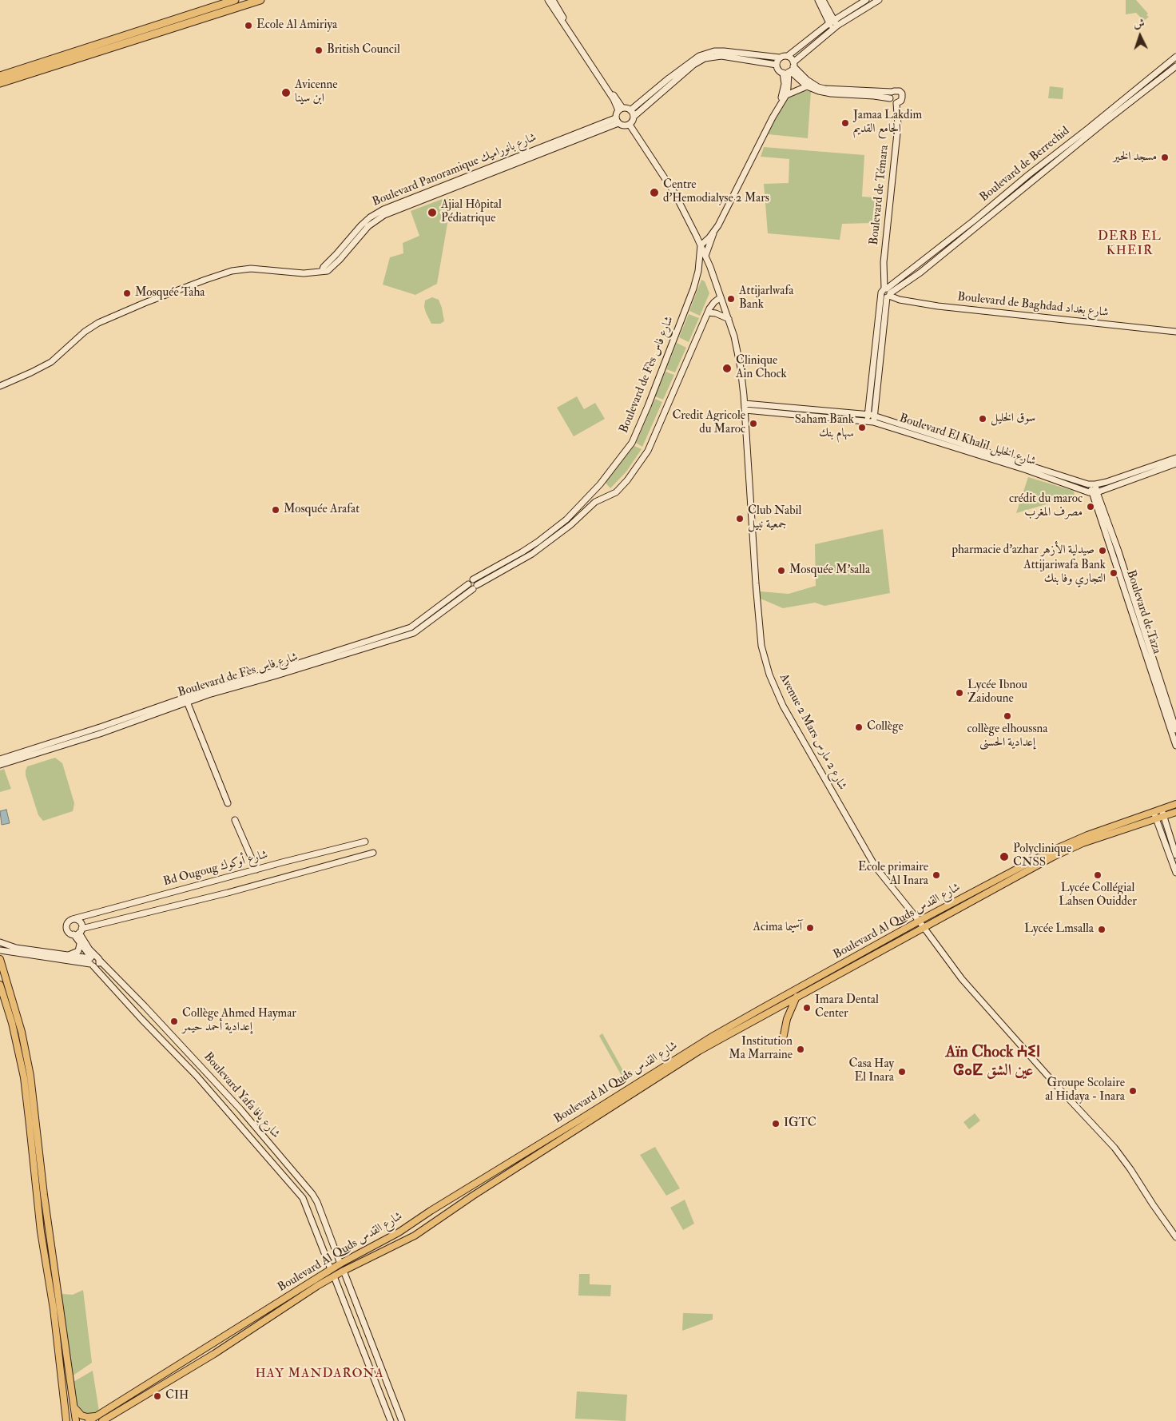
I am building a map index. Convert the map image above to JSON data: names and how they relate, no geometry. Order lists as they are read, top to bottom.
{
  "streets": {
    "main road": ["Boulevard Al Quds شارع القدس"],
    "street": [
      "Boulevard de Berrechid",
      "Boulevard Panoramique شارع بانوراميك",
      "Boulevard de Témara",
      "Boulevard de Baghdad شارع بغداد",
      "Boulevard de Fès شارع فاس",
      "Boulevard El Khalil شارع الخليل",
      "Boulevard de Taza",
      "Avenue 2 Mars شارع 2 مارس",
      "Bd Ougoug شارع أوكوك",
      "Boulevard Yafa شارع يافا"
    ]
  },
  "crossings": [
    ["Boulevard de Berrechid", "Boulevard de Témara"],
    ["Boulevard de Berrechid", "Boulevard de Baghdad شارع بغداد"],
    ["Boulevard Panoramique شارع بانوراميك", "Avenue 2 Mars شارع 2 مارس"],
    ["Boulevard de Témara", "Boulevard de Baghdad شارع بغداد"],
    ["Boulevard de Témara", "Boulevard El Khalil شارع الخليل"],
    ["Boulevard de Fès شارع فاس", "Avenue 2 Mars شارع 2 مارس"],
    ["Boulevard El Khalil شارع الخليل", "Boulevard de Taza"],
    ["Boulevard El Khalil شارع الخليل", "Avenue 2 Mars شارع 2 مارس"],
    ["Avenue 2 Mars شارع 2 مارس", "Boulevard Al Quds شارع القدس"],
    ["Bd Ougoug شارع أوكوك", "Boulevard Yafa شارع يافا"],
    ["Boulevard Al Quds شارع القدس", "Boulevard Yafa شارع يافا"]
  ],
  "districts": ["DERB EL KHEIR", "Aïn Chock ⵄⵉⵏ ⵛⴰⵇ عين الشق", "HAY MANDARONA"],
  "places": [
    "Ecole Al Amiriya",
    "British Council",
    "Avicenne ابن سينا",
    "Jamaa Lakdim الجامع القديم",
    "مسجد الخير",
    "Centre d'Hemodialyse 2 Mars",
    "Ajial Hôpital Pédiatrique",
    "Mosquée Taha",
    "Attijarlwafa Bank",
    "Clinique Ain Chock",
    "سوق الخليل",
    "Credit Agricole du Maroc",
    "Saham Bank سهام بنك",
    "crédit du maroc مصرف المغرب",
    "Mosquée Arafat",
    "Club Nabil جمعية نبيل",
    "pharmacie d'azhar صيدلية الأزهر",
    "Mosquée M'salla",
    "Attijariwafa Bank التجاري وفا بنك",
    "Lycée Ibnou Zaidoune",
    "collège elhoussna إعدادية الحسنى",
    "Collège",
    "Polyclinique CNSS",
    "Ecole primaire Al Inara",
    "Lycée Collégial Lahsen Ouidder",
    "Acima آسيما",
    "Lycée Lmsalla",
    "Imara Dental Center",
    "Collège Ahmed Haymar إعدادية أحمد حيمر",
    "Institution Ma Marraine",
    "Casa Hay El Inara",
    "Groupe Scolaire al Hidaya - Inara",
    "IGTC",
    "CIH"
  ],
  "north": "top"
}
